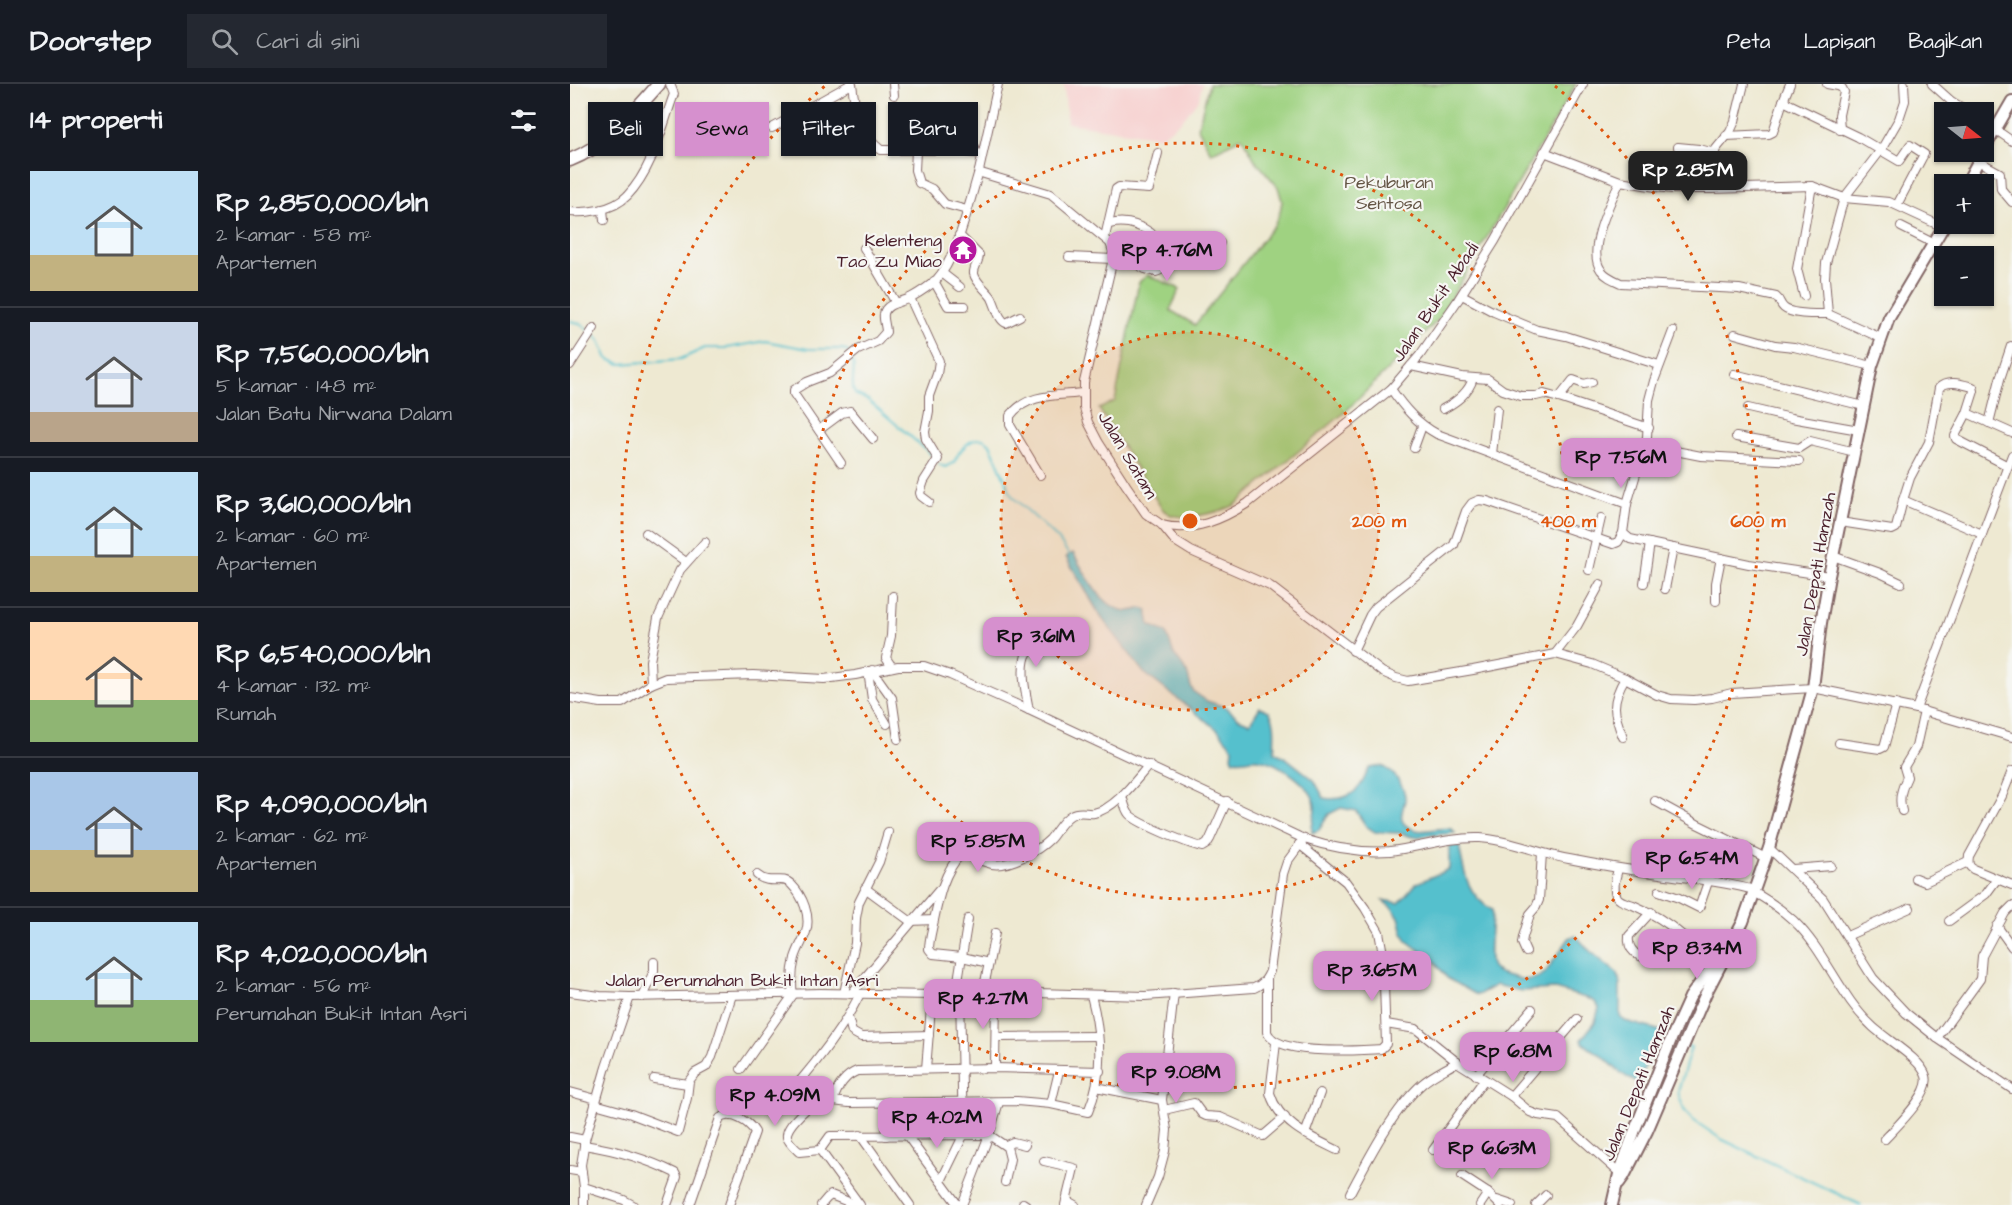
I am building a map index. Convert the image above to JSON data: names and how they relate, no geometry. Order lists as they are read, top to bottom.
{
  "streets": {
    "main road": ["Jalan Depati Hamzah"],
    "street": ["Jalan Bukit Abadi", "Jalan Satam", "Jalan Perumahan Bukit Intan Asri"]
  },
  "crossings": [
    ["Jalan Bukit Abadi", "Jalan Satam"]
  ],
  "parks": ["Pekuburan Sentosa"],
  "places": {
    "temple": ["Kelenteng Tao Zu Miao"]
  },
  "north": "right",
  "page": {
    "header": "Doorstep",
    "search": "Cari di sini",
    "nav": ["Peta", "Lapisan", "Bagikan"],
    "heading": "14 properti",
    "map_buttons": ["+", "−"],
    "chip": [
      "Beli",
      "Sewa",
      "Filter",
      "Baru"
    ],
    "price": [
      "Rp 2.85M",
      "Rp 4.76M",
      "Rp 7.56M",
      "Rp 3.61M",
      "Rp 5.85M",
      "Rp 6.54M",
      "Rp 8.34M",
      "Rp 3.65M",
      "Rp 4.27M",
      "Rp 6.8M",
      "Rp 9.08M",
      "Rp 4.09M",
      "Rp 4.02M",
      "Rp 6.63M"
    ],
    "list": [
      {
        "name": "Rp 2,850,000/bln",
        "note": "2 kamar · 58 m² · Apartemen"
      },
      {
        "name": "Rp 7,560,000/bln",
        "note": "5 kamar · 148 m² · Jalan Batu Nirwana Dalam"
      },
      {
        "name": "Rp 3,610,000/bln",
        "note": "2 kamar · 60 m² · Apartemen"
      },
      {
        "name": "Rp 6,540,000/bln",
        "note": "4 kamar · 132 m² · Rumah"
      },
      {
        "name": "Rp 4,090,000/bln",
        "note": "2 kamar · 62 m² · Apartemen"
      },
      {
        "name": "Rp 4,020,000/bln",
        "note": "2 kamar · 56 m² · Perumahan Bukit Intan Asri"
      }
    ]
  },
  "rings": ["200 m", "400 m", "600 m"]
}
